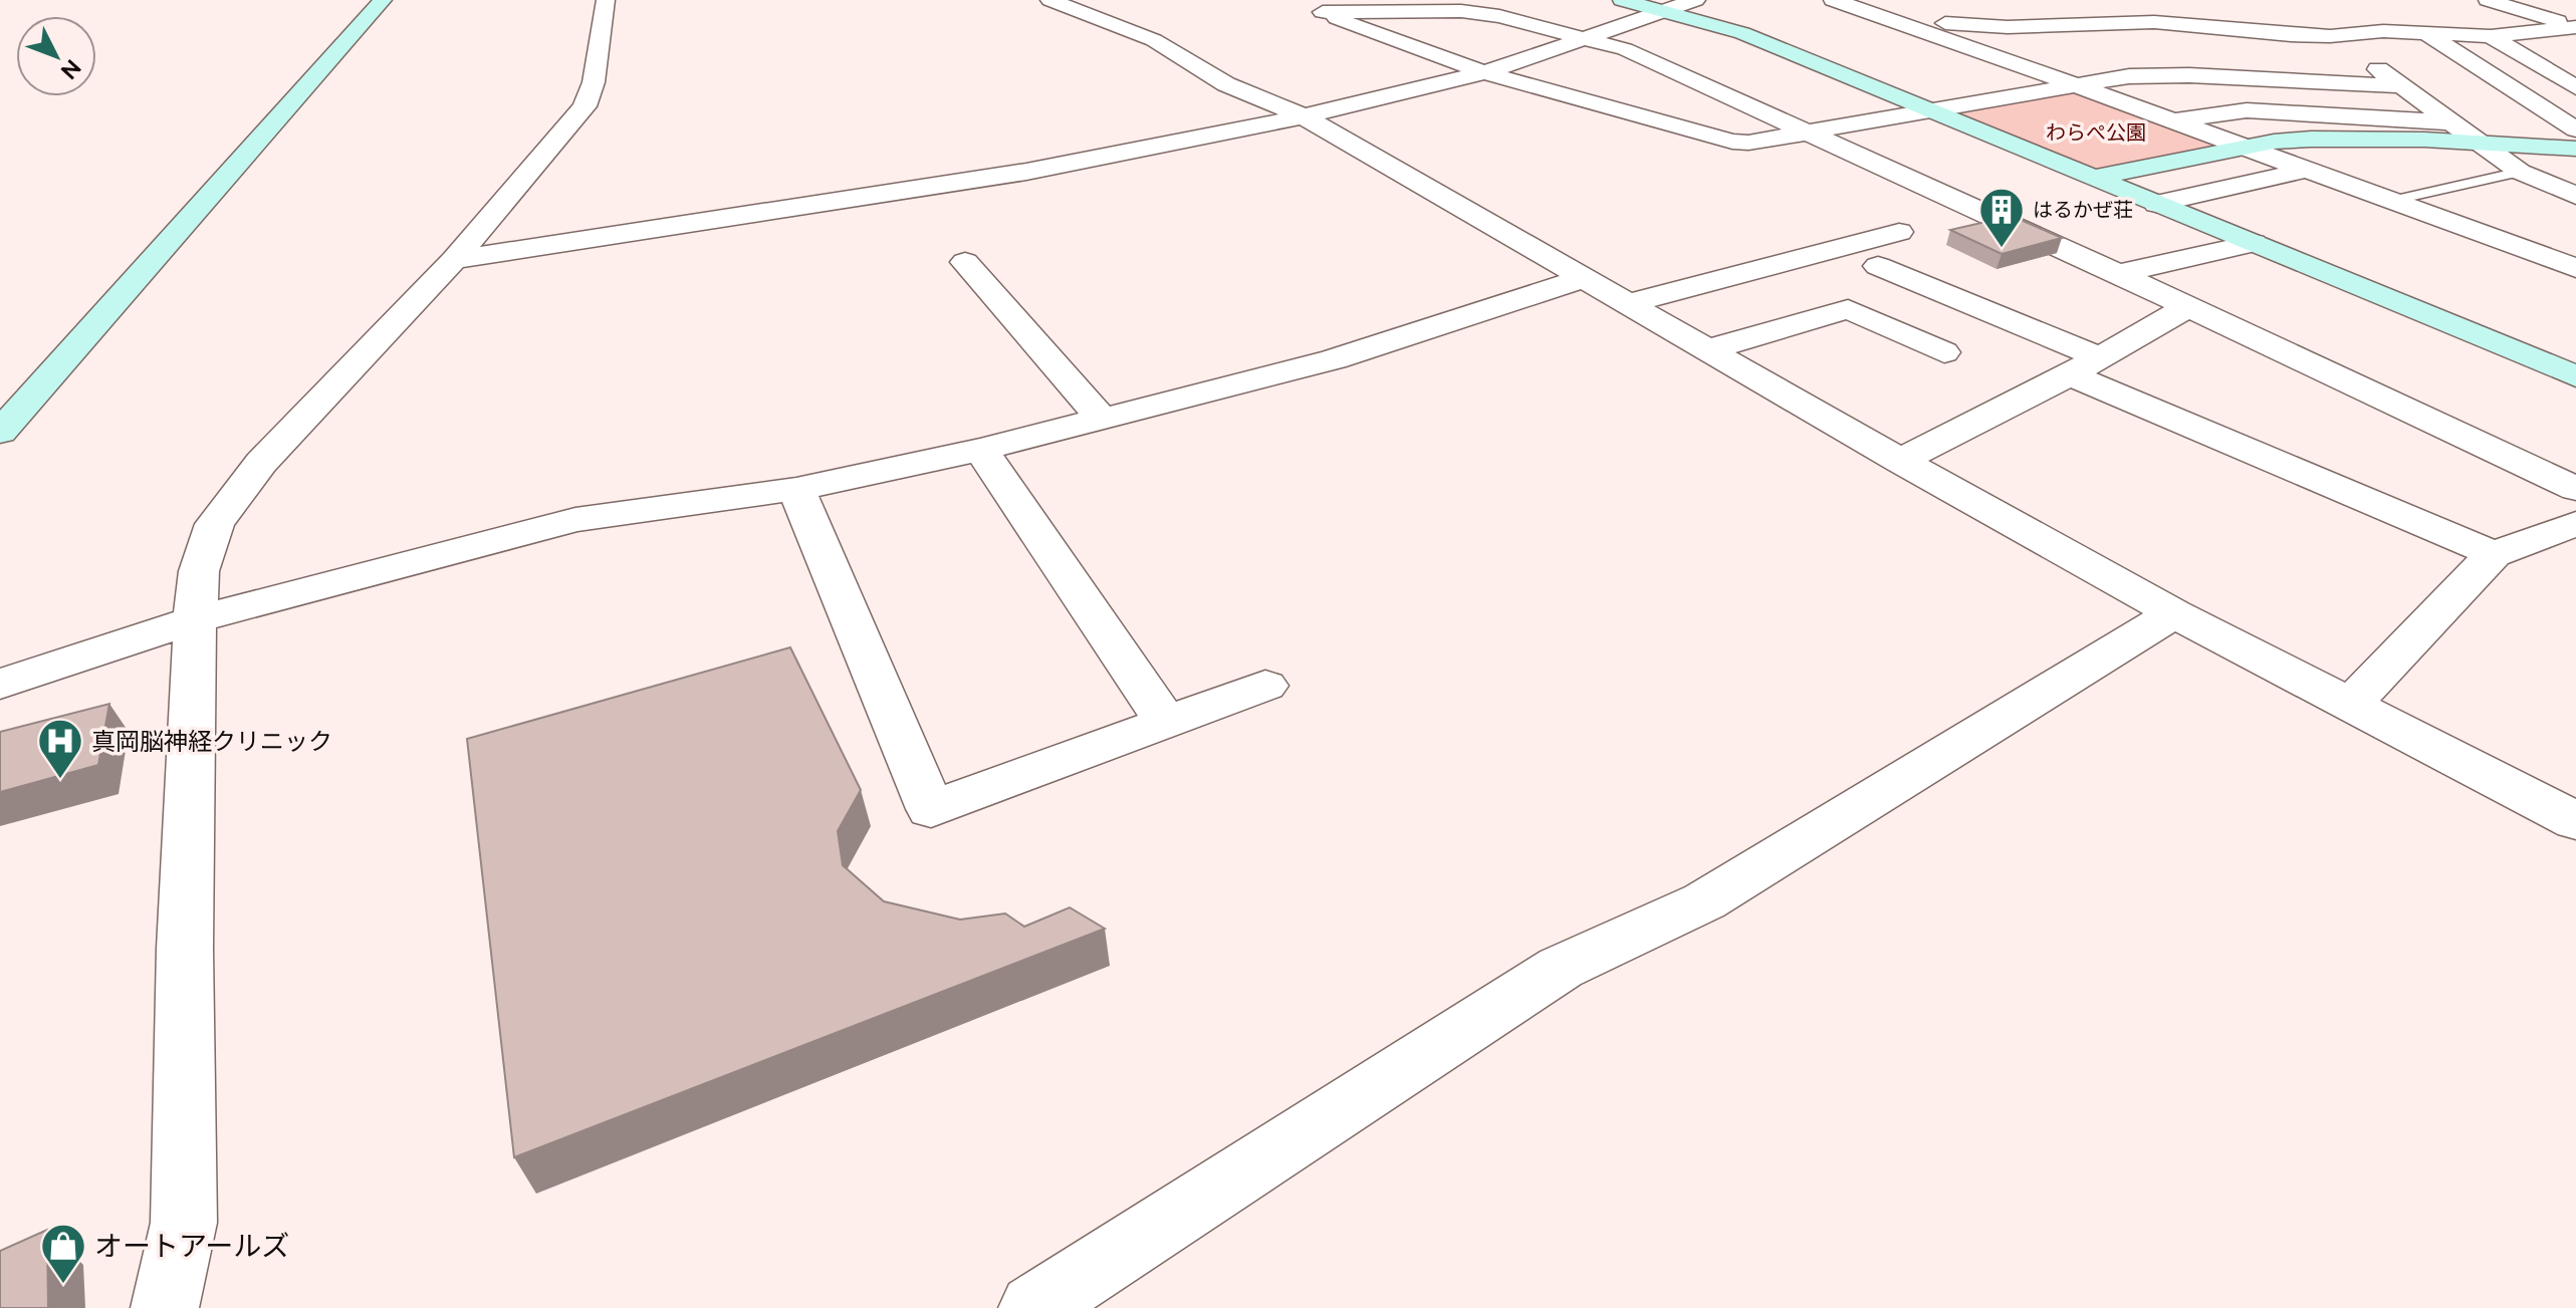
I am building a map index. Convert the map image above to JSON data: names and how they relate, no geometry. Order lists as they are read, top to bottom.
{
  "parks": ["わらぺ公園"],
  "places": {
    "building": ["はるかぜ荘"],
    "hospital": ["真岡脳神経クリニック"],
    "shop": ["オートアールズ"]
  },
  "north": "bottom right"
}
